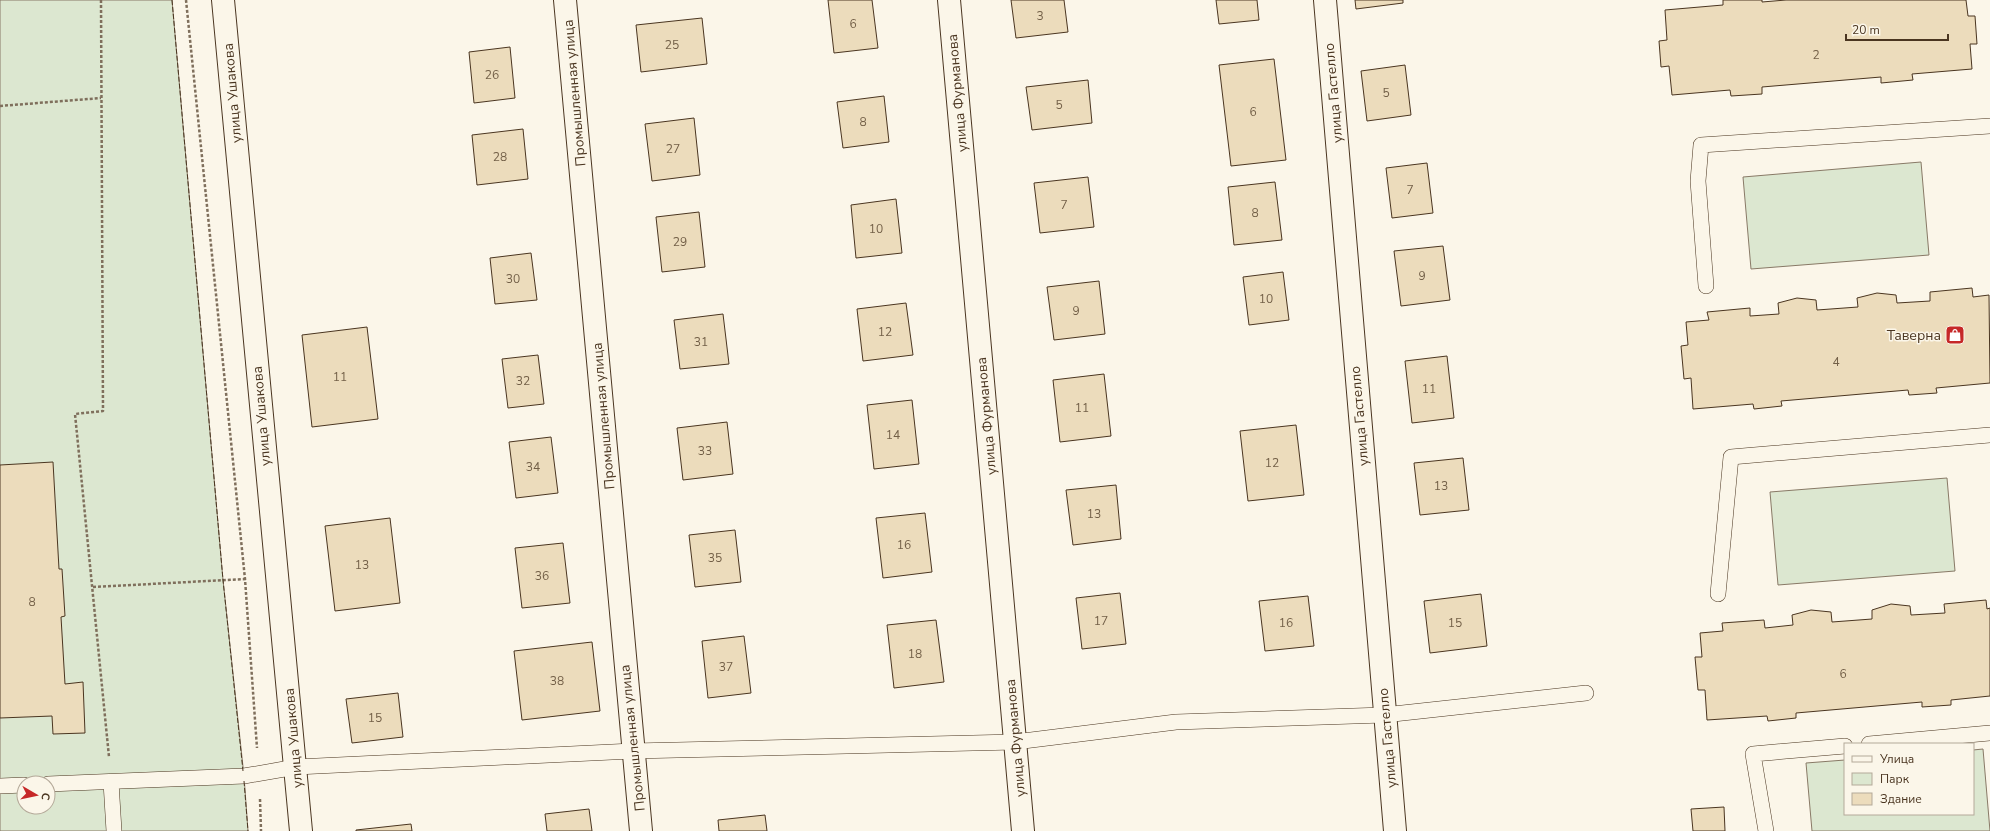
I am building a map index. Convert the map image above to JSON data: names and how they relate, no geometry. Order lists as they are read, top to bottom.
{
  "streets": {
    "street": [
      "улица Ушакова",
      "Промышленная улица",
      "улица Фурманова",
      "улица Гастелло"
    ]
  },
  "places": {
    "shop": ["Таверна"]
  },
  "house_numbers": [
    "3",
    "6",
    "25",
    "2",
    "26",
    "5",
    "5",
    "6",
    "8",
    "27",
    "28",
    "7",
    "7",
    "8",
    "10",
    "29",
    "9",
    "30",
    "10",
    "9",
    "12",
    "31",
    "4",
    "11",
    "32",
    "11",
    "11",
    "14",
    "33",
    "12",
    "34",
    "13",
    "13",
    "16",
    "35",
    "13",
    "36",
    "8",
    "17",
    "16",
    "15",
    "18",
    "37",
    "6",
    "38",
    "15"
  ],
  "legend": ["Улица", "Парк", "Здание"],
  "scale_bar": "20 m",
  "north": "right"
}
